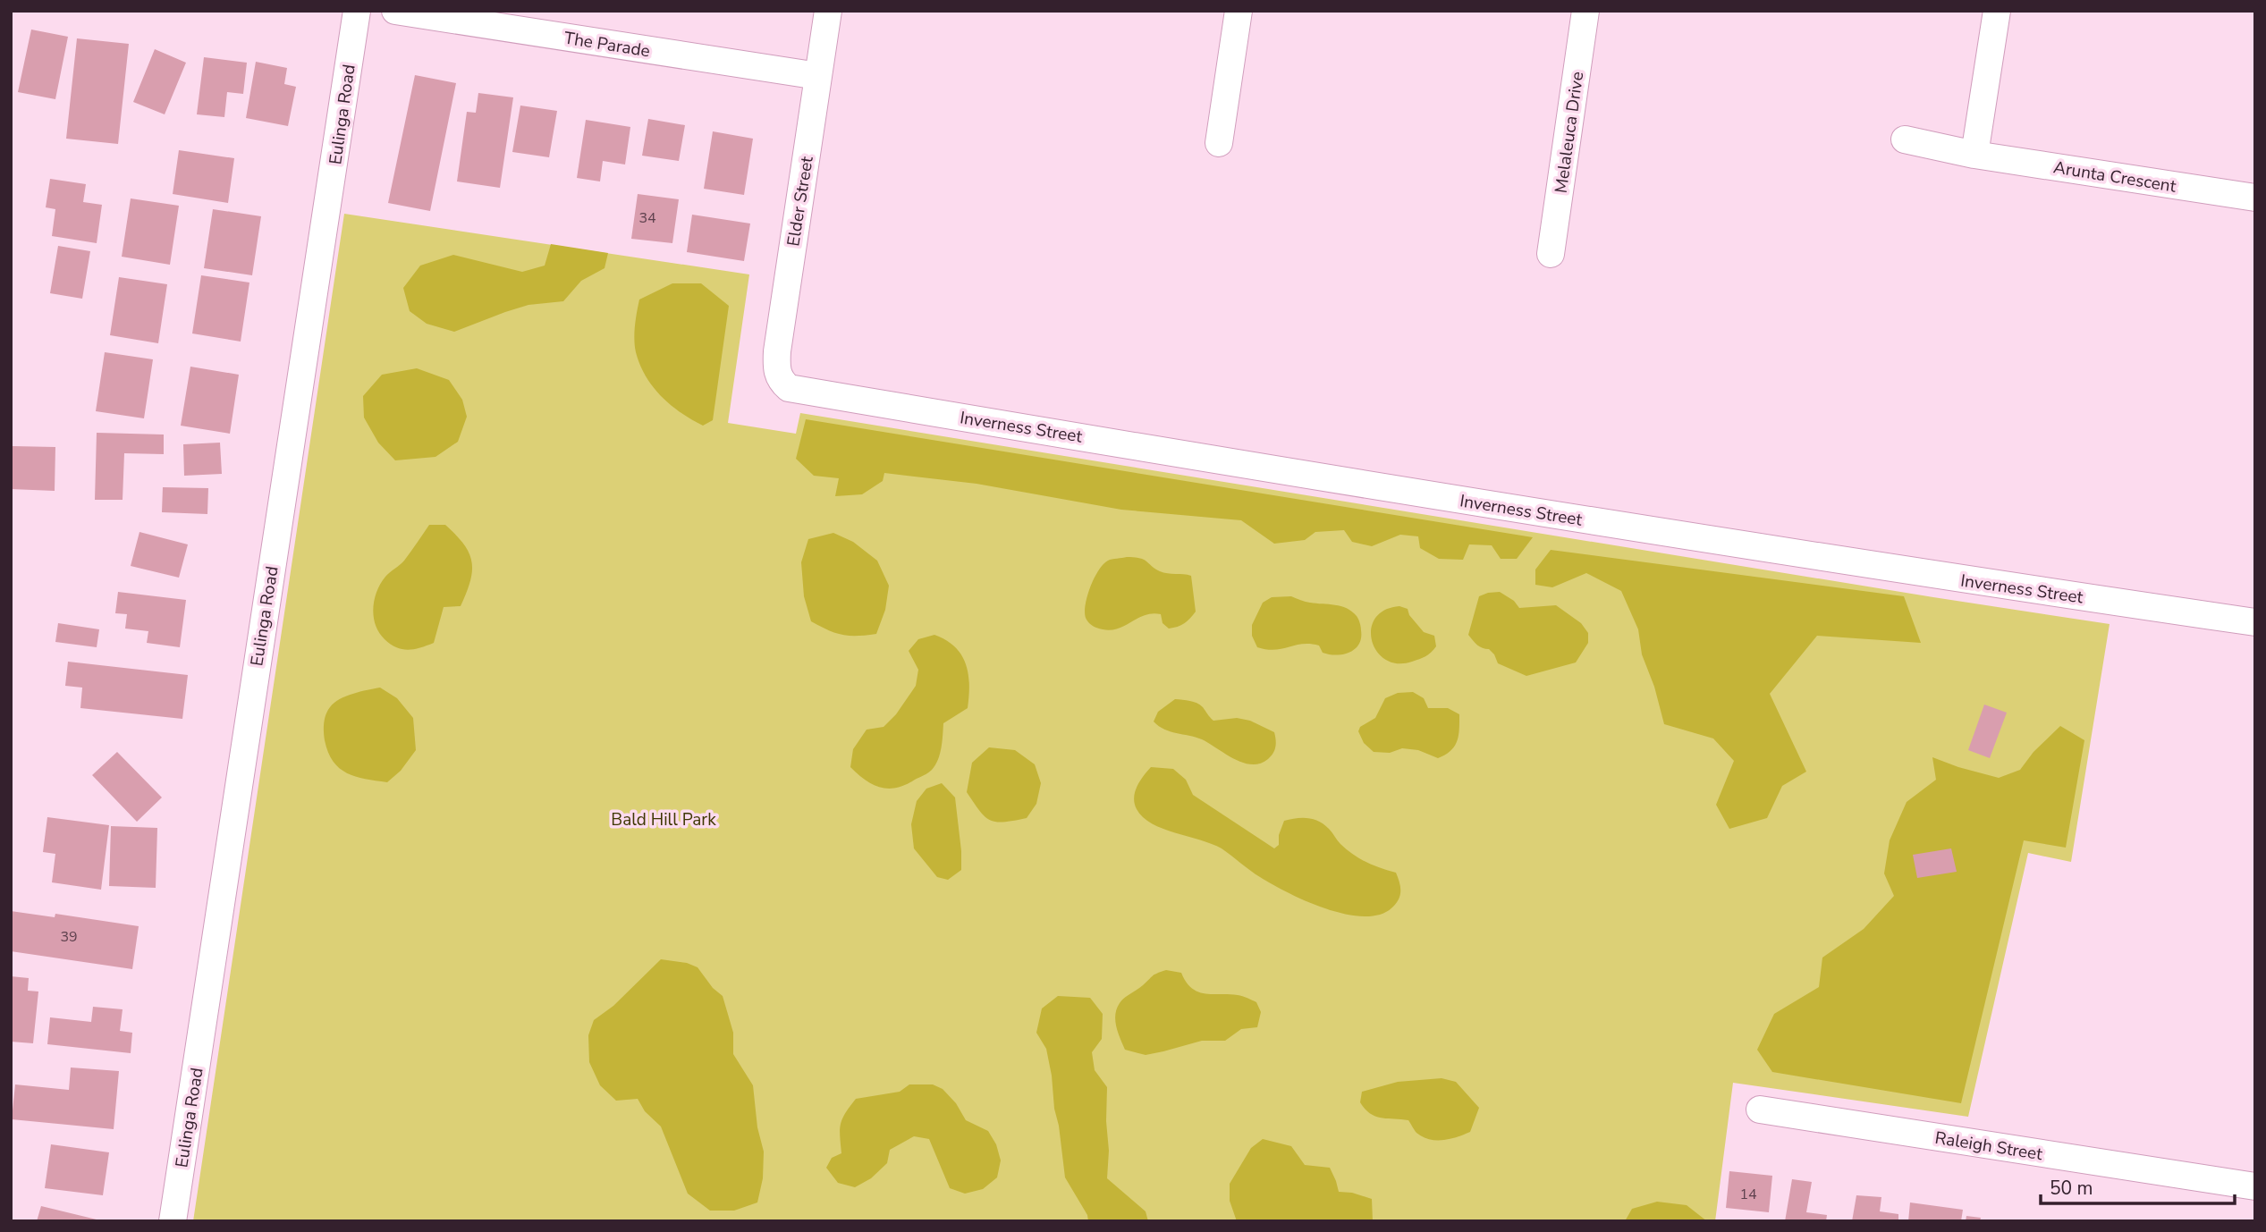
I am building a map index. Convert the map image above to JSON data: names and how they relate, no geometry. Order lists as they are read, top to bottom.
{
  "streets": {
    "street": [
      "The Parade",
      "Eulinga Road",
      "Melaleuca Drive",
      "Arunta Crescent",
      "Elder Street",
      "Inverness Street",
      "Raleigh Street"
    ]
  },
  "crossings": [
    ["The Parade", "Elder Street"],
    ["Elder Street", "Inverness Street"]
  ],
  "parks": ["Bald Hill Park"],
  "house_numbers": ["34", "39", "14"],
  "scale_bar": "50 m"
}
